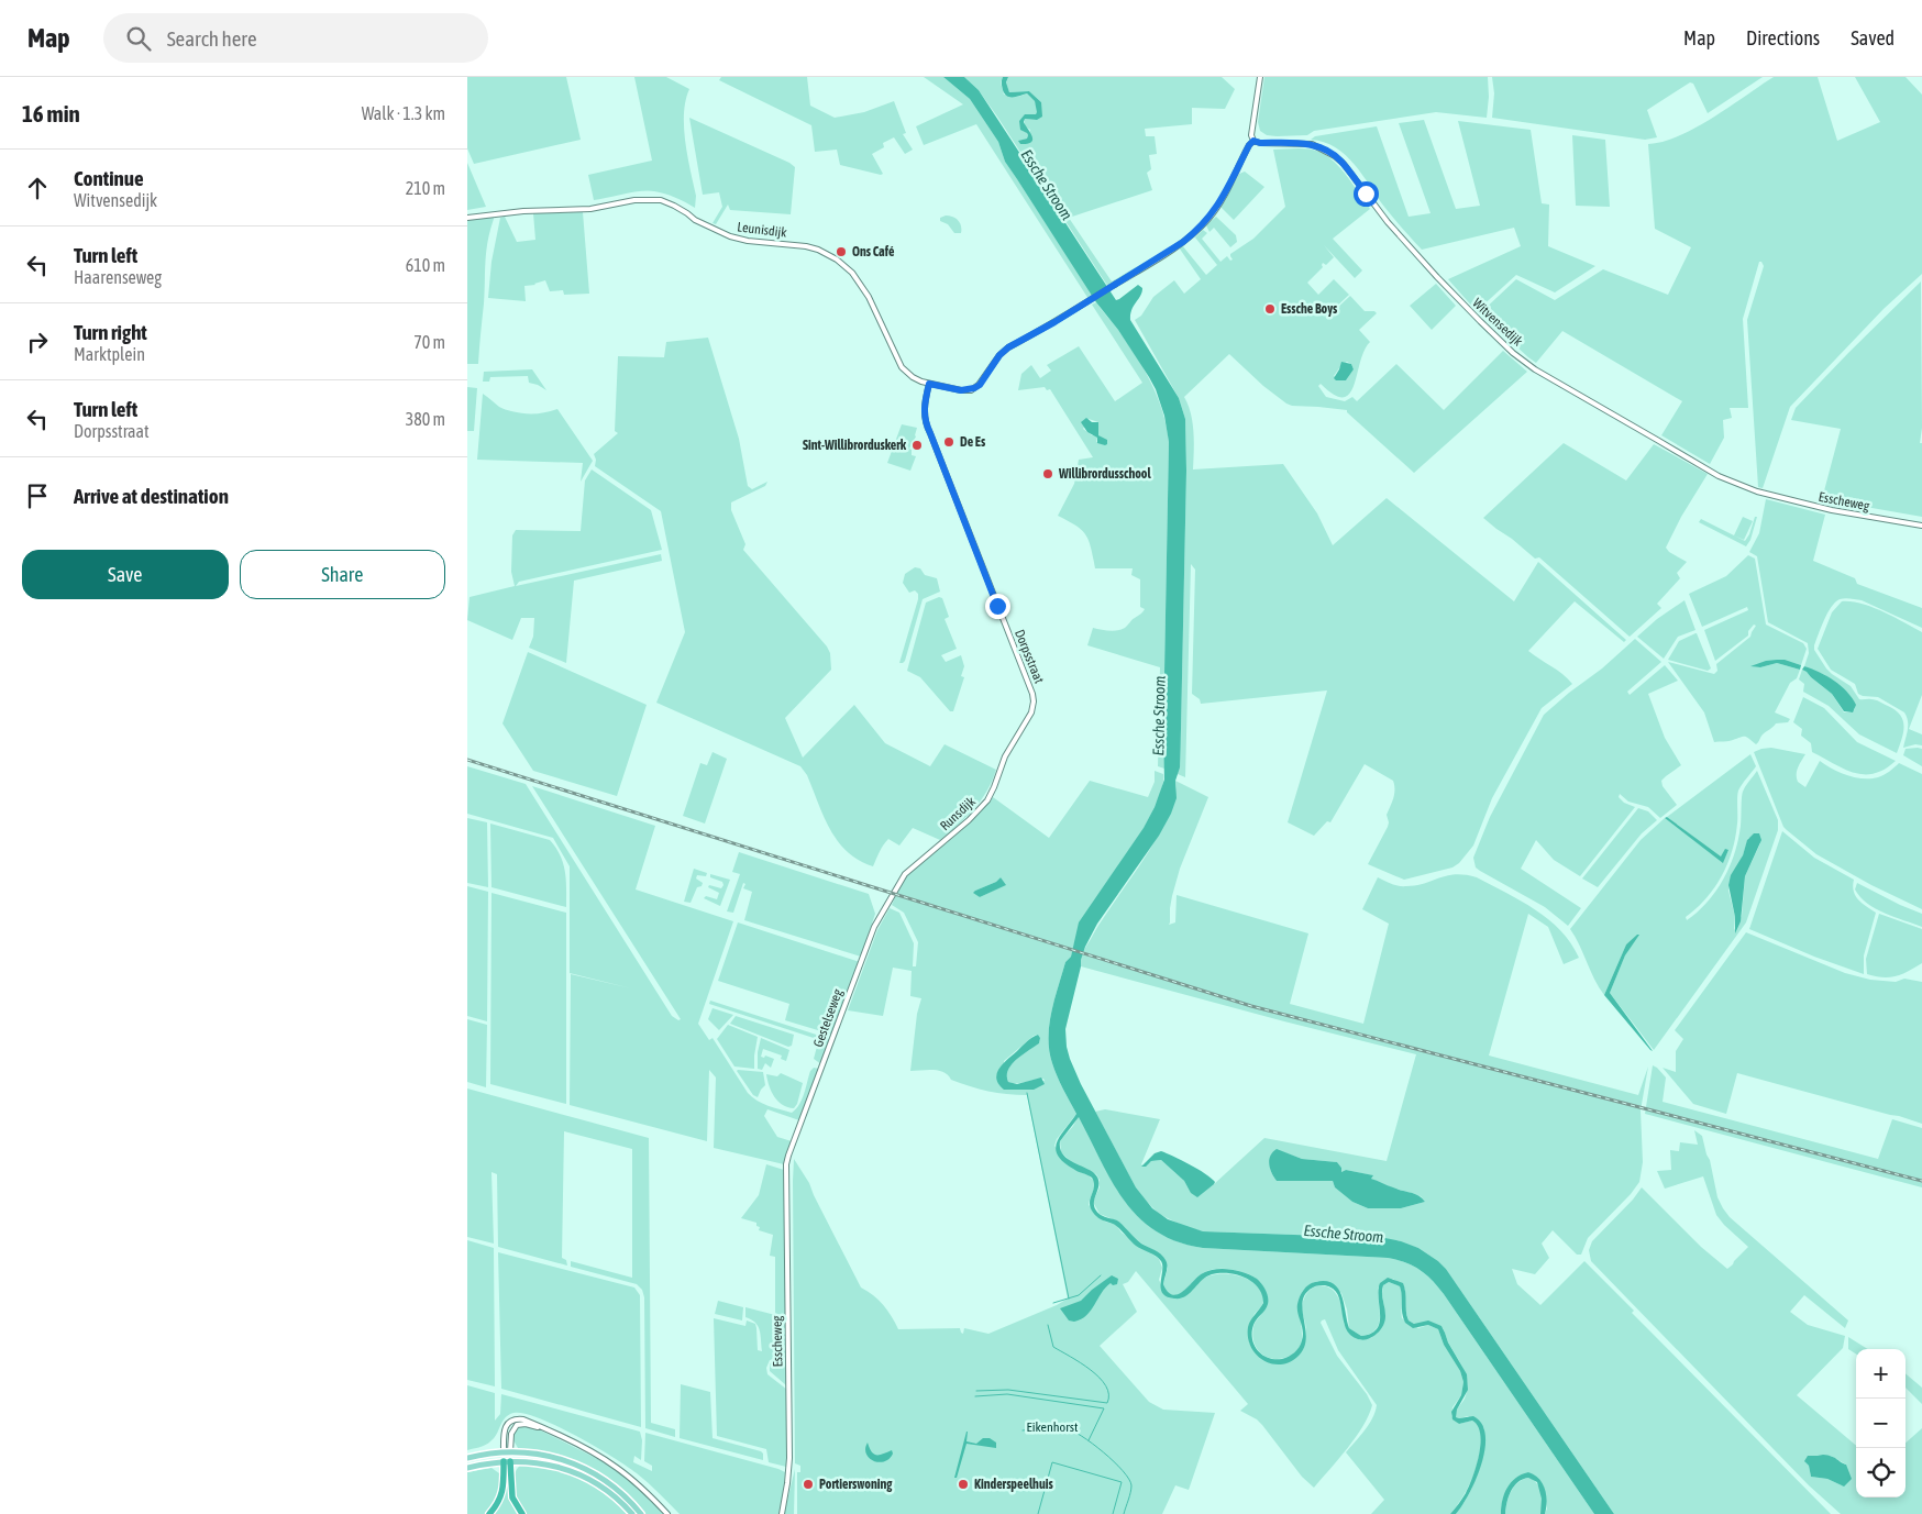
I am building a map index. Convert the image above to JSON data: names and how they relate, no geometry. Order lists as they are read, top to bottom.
{
  "streets": {
    "street": [
      "Leunisdijk",
      "Witvensedijk",
      "Esscheweg",
      "Dorpsstraat",
      "Runsdijk",
      "Gestelseweg"
    ]
  },
  "crossings": [
    ["Leunisdijk", "Witvensedijk"],
    ["Leunisdijk", "Dorpsstraat"],
    ["Witvensedijk", "Esscheweg"],
    ["Esscheweg", "Gestelseweg"],
    ["Dorpsstraat", "Runsdijk"],
    ["Runsdijk", "Gestelseweg"]
  ],
  "water": ["Essche Stroom"],
  "parks": ["Eikenhorst"],
  "places": [
    "Ons Café",
    "Essche Boys",
    "De Es",
    "Sint-Willibrorduskerk",
    "Willibrordusschool",
    "Portierswoning",
    "Kinderspeelhuis"
  ],
  "page": {
    "header": "Map",
    "search": "Search here",
    "nav": ["Map", "Directions", "Saved"],
    "heading": ["16 min", "Walk · 1.3 km"],
    "list": [
      ["Continue", "Witvensedijk", "210 m"],
      ["Turn left", "Haarenseweg", "610 m"],
      ["Turn right", "Marktplein", "70 m"],
      ["Turn left", "Dorpsstraat", "380 m"],
      "Arrive at destination"
    ],
    "buttons": ["Save", "Share"],
    "map_buttons": ["+", "−"]
  }
}
